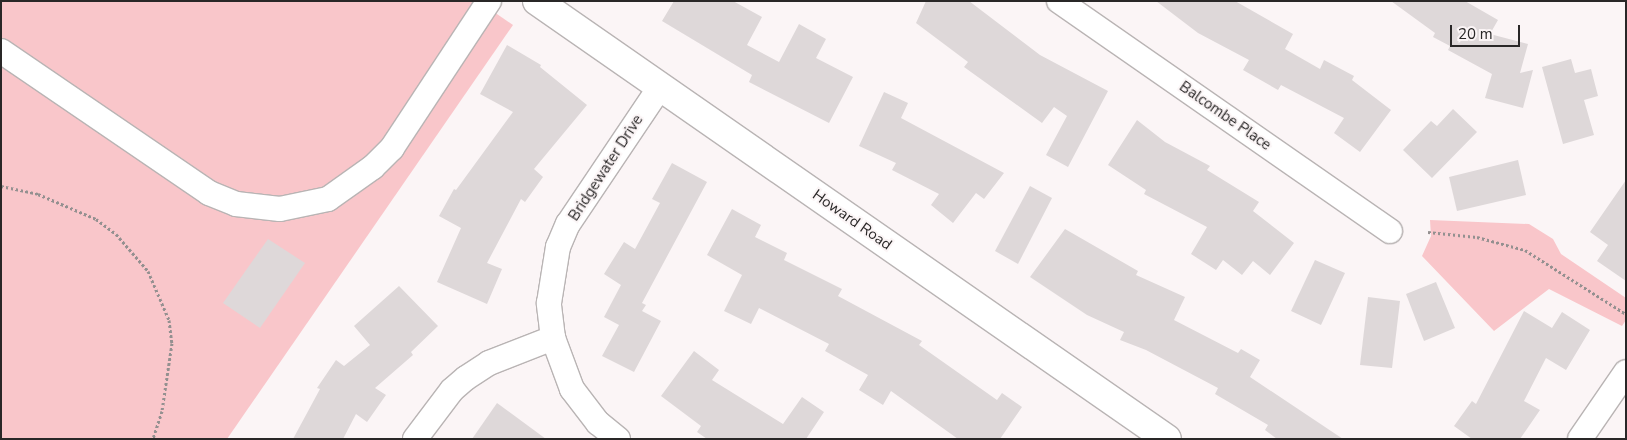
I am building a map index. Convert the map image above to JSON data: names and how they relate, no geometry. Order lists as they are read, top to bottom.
{
  "streets": {
    "main road": ["Howard Road"],
    "street": ["Balcombe Place", "Bridgewater Drive"]
  },
  "crossings": [
    ["Bridgewater Drive", "Howard Road"]
  ],
  "scale_bar": "20 m"
}
